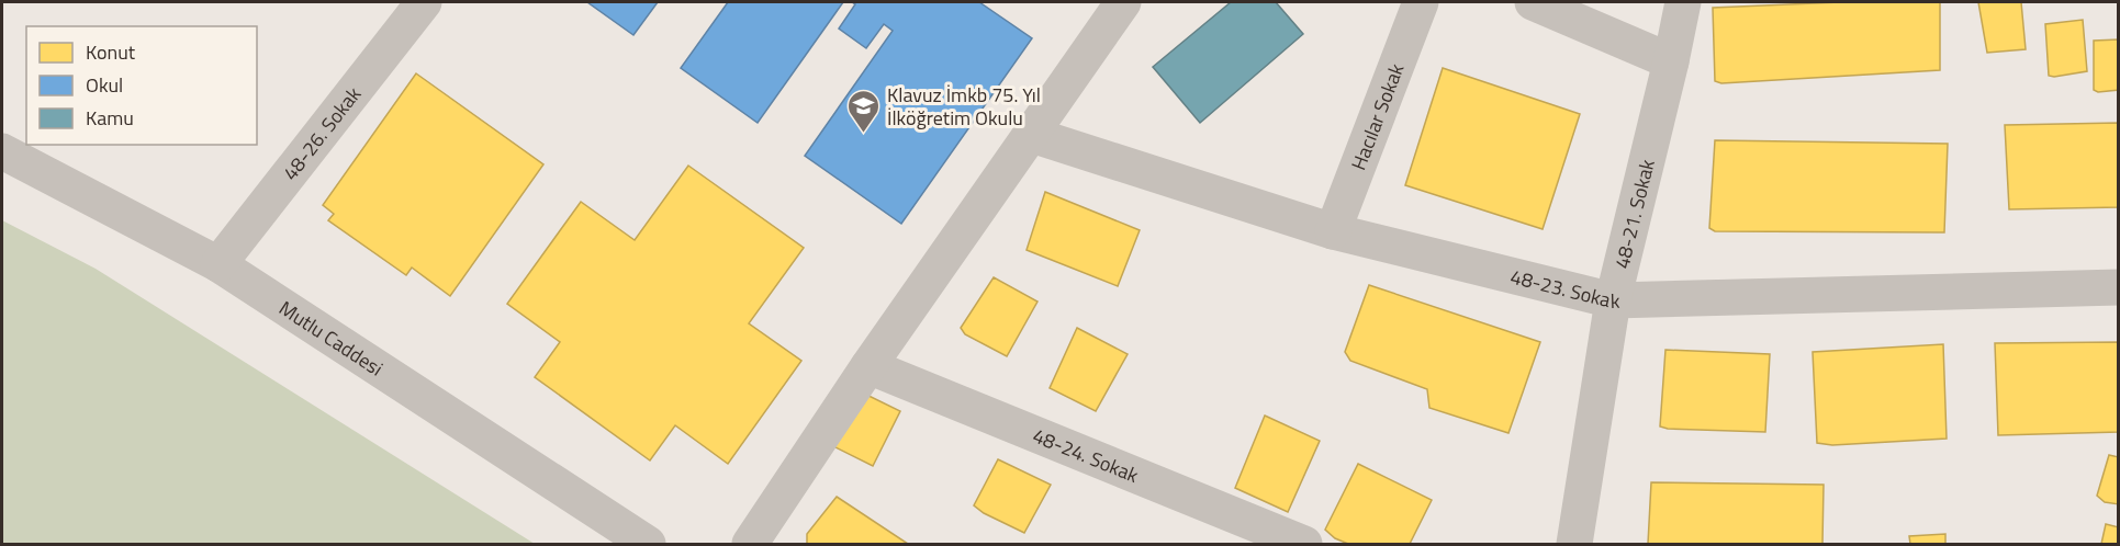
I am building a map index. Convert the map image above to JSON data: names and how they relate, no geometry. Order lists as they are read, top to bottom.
{
  "streets": {
    "street": [
      "Hacılar Sokak",
      "48-26. Sokak",
      "48-21. Sokak",
      "48-23. Sokak",
      "Mutlu Caddesi",
      "48-24. Sokak"
    ]
  },
  "crossings": [
    ["Hacılar Sokak", "48-23. Sokak"],
    ["48-26. Sokak", "Mutlu Caddesi"],
    ["48-21. Sokak", "48-23. Sokak"]
  ],
  "places": {
    "school or university": ["Klavuz İmkb 75. Yıl İlköğretim Okulu"]
  },
  "legend": ["Konut", "Okul", "Kamu"]
}
